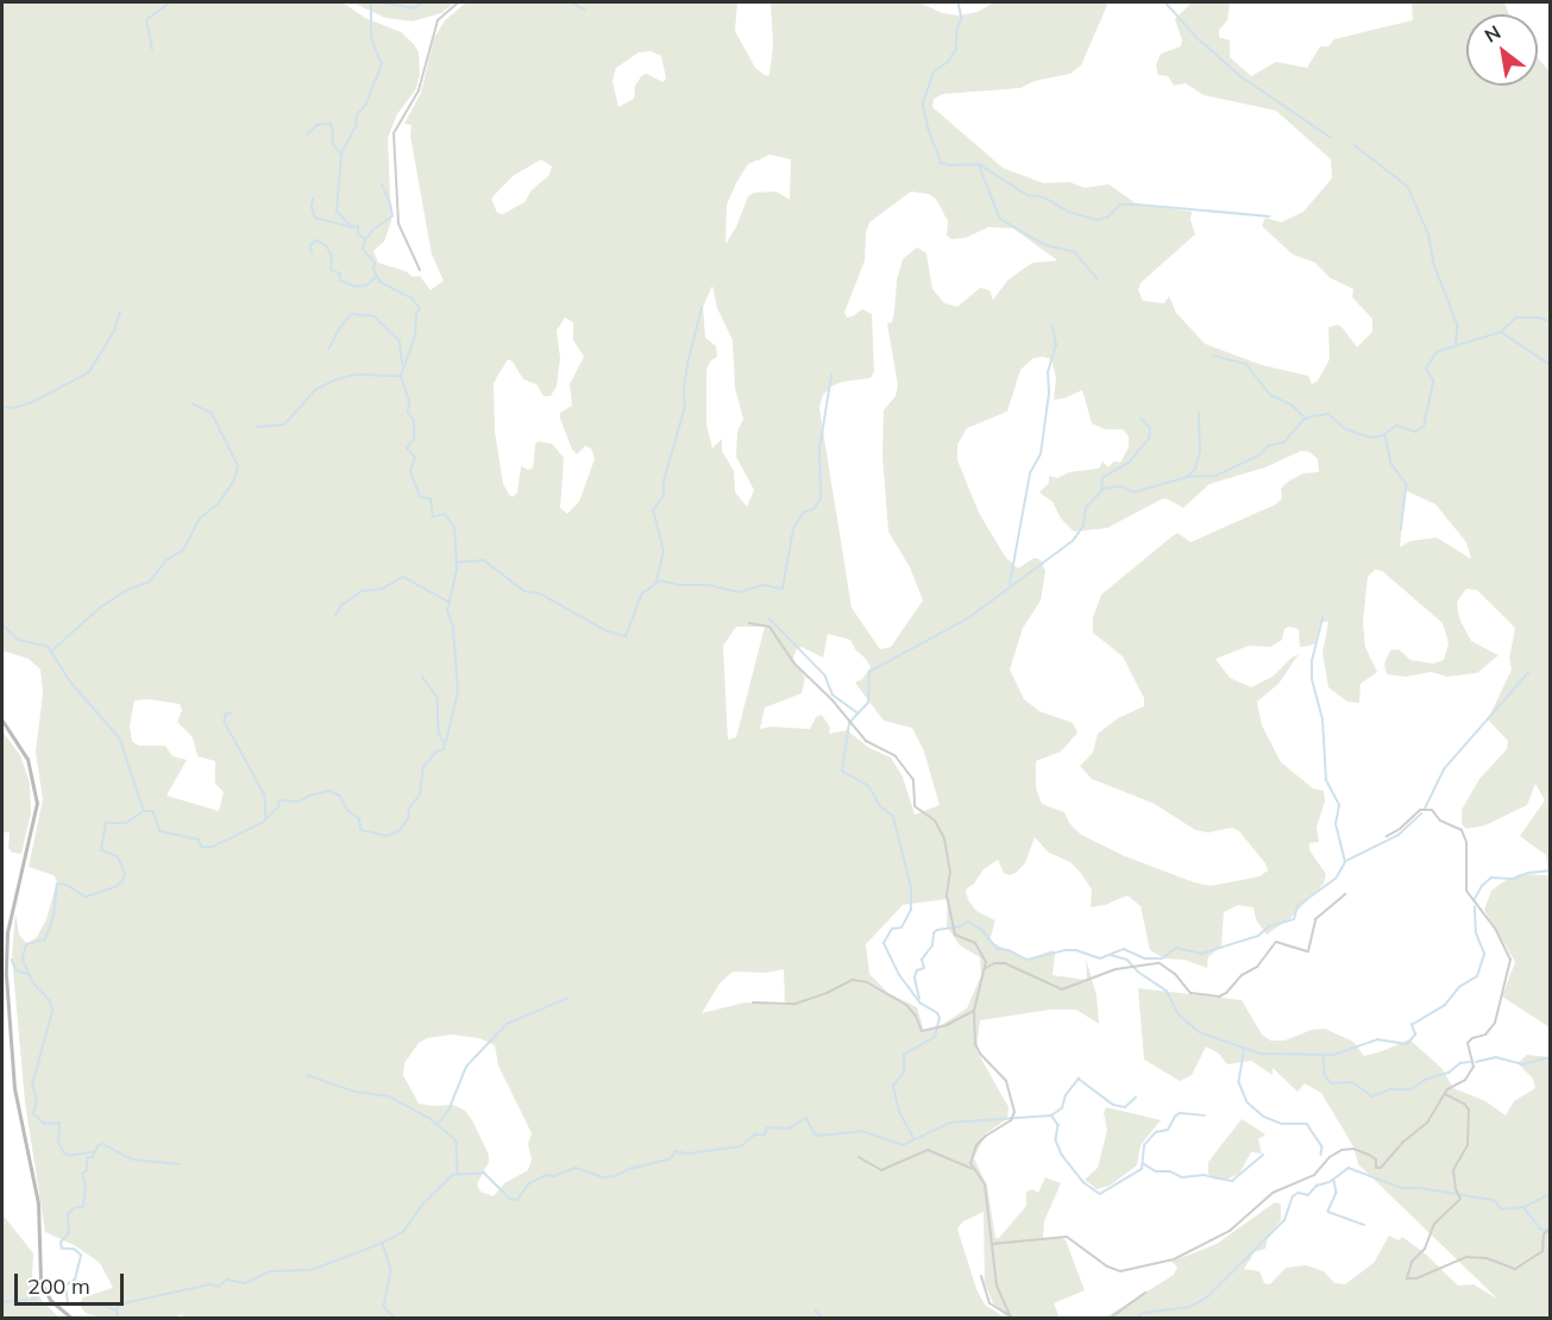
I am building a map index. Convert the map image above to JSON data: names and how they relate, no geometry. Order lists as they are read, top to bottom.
{
  "scale_bar": "200 m",
  "north": "top left"
}
